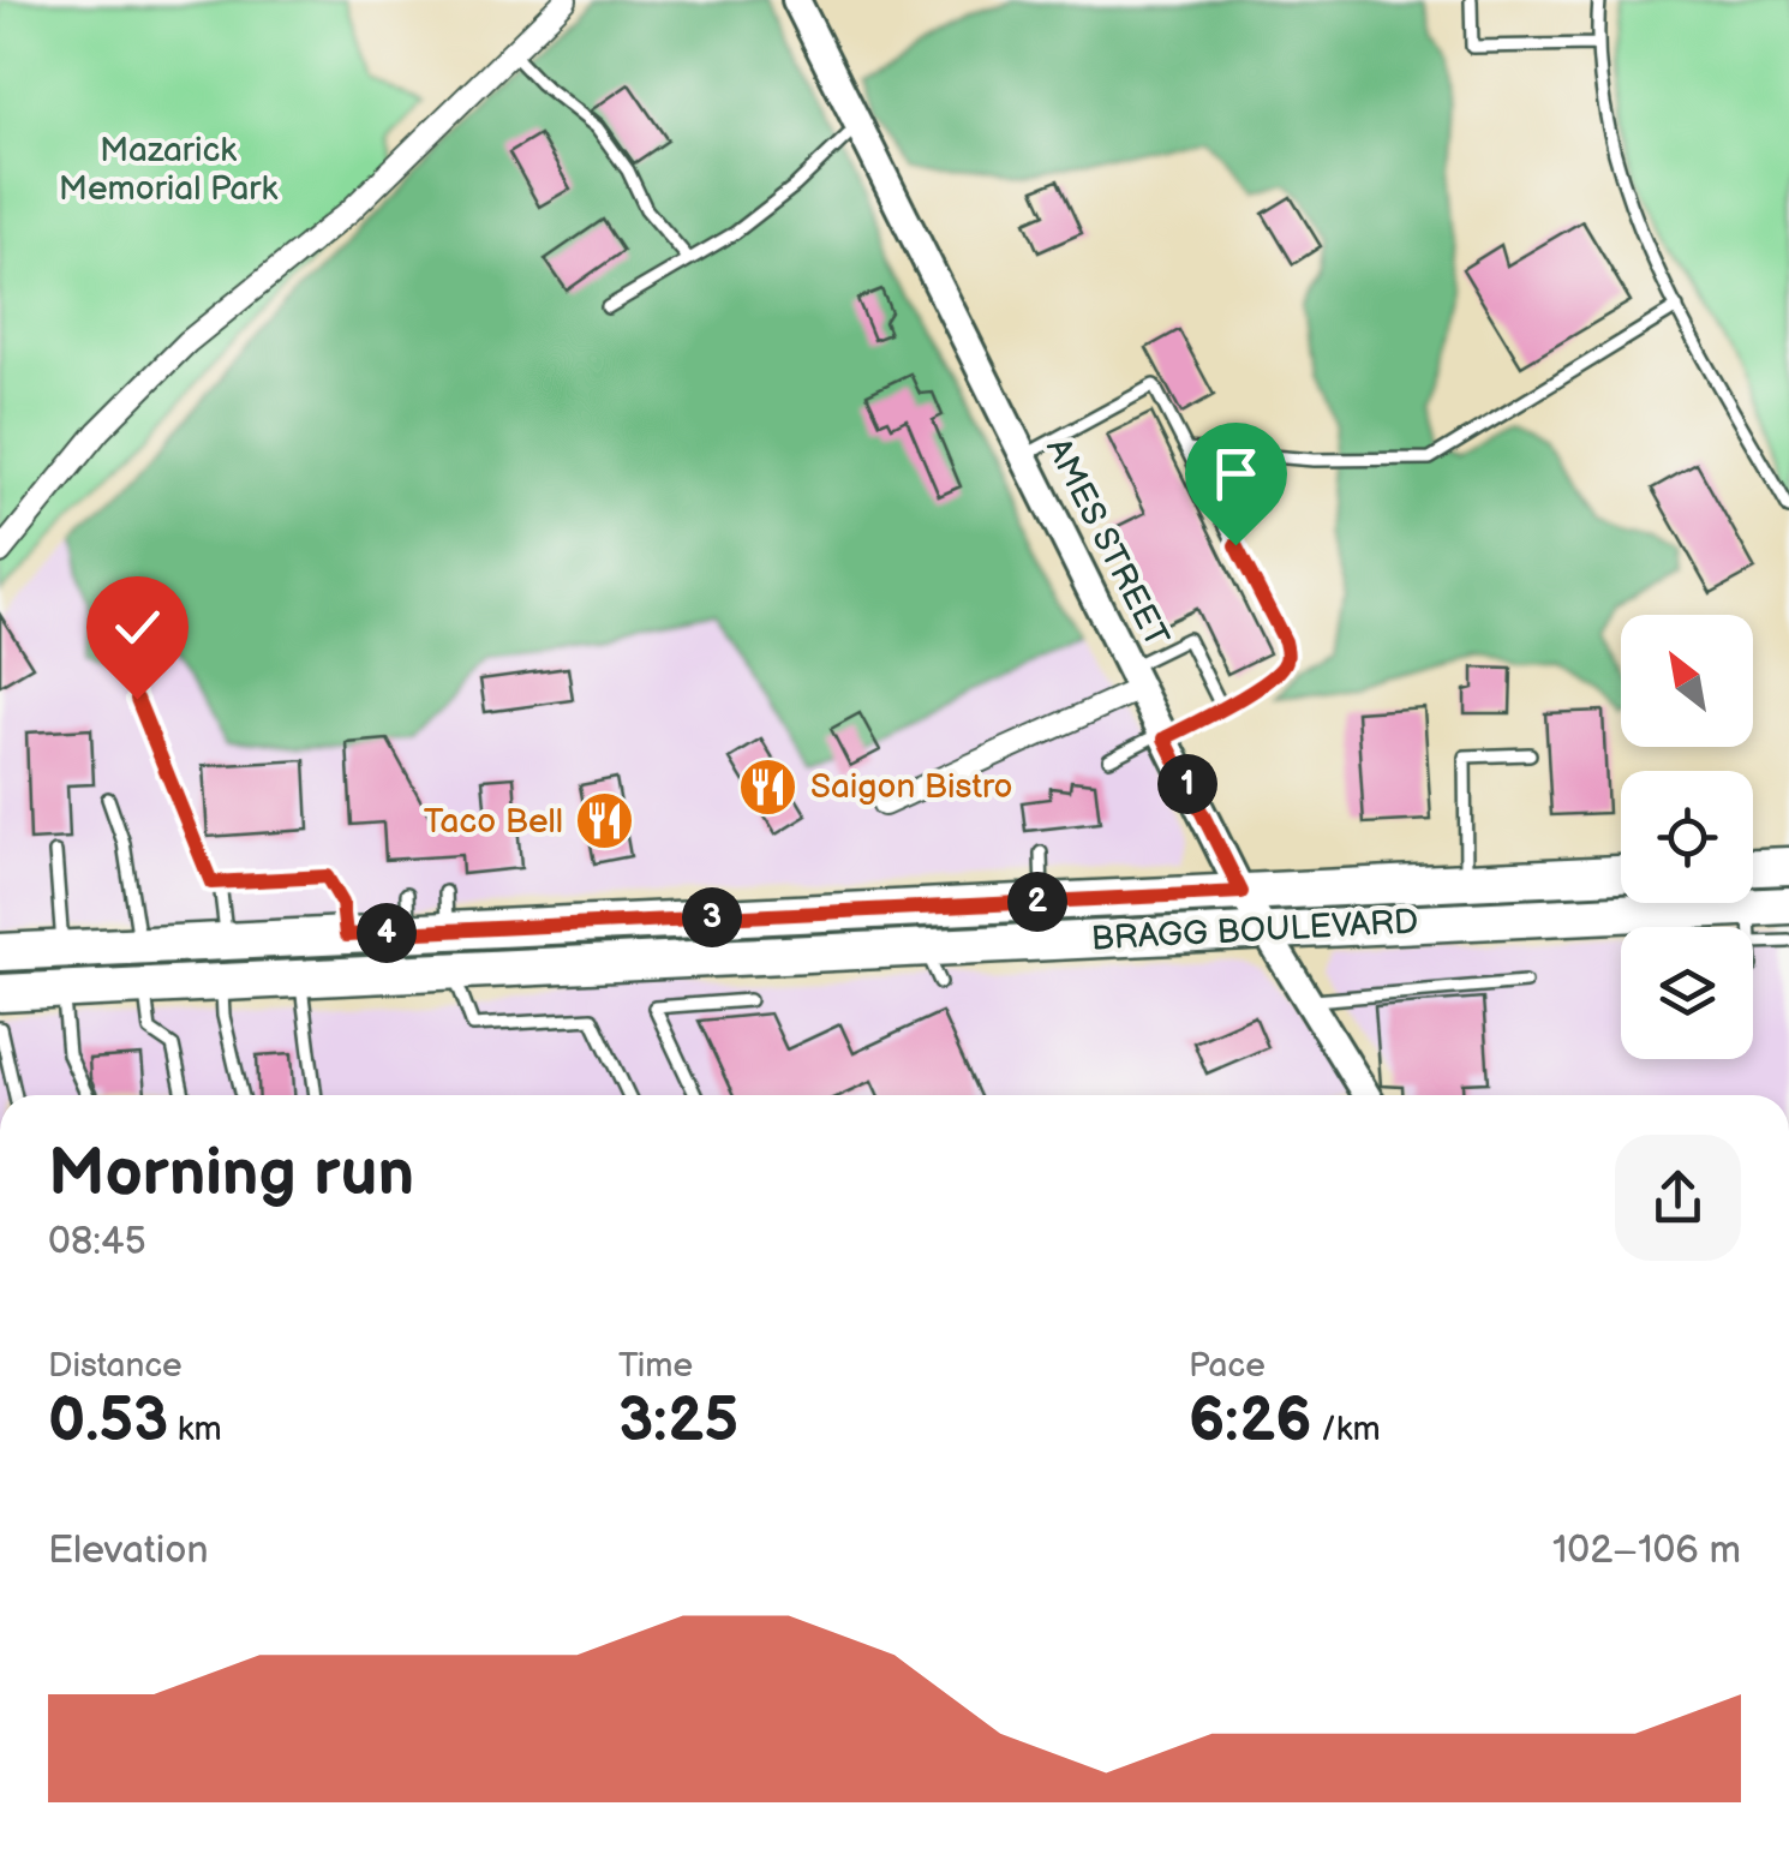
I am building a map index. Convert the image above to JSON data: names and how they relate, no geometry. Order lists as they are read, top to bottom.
{
  "streets": {
    "main road": ["BRAGG BOULEVARD"],
    "street": ["AMES STREET"]
  },
  "crossings": [
    ["AMES STREET", "BRAGG BOULEVARD"]
  ],
  "parks": ["Mazarick Memorial Park"],
  "places": {
    "restaurant": ["Saigon Bistro", "Taco Bell"]
  },
  "north": "top left",
  "page": {
    "pins": [
      "1",
      "2",
      "3",
      "4"
    ],
    "heading": ["Morning run", "08:45"],
    "stats": [
      ["Distance", "0.53 km"],
      ["Time", "3:25"],
      ["Pace", "6:26 /km"]
    ],
    "chart": ["Elevation", "102–106 m"]
  }
}
